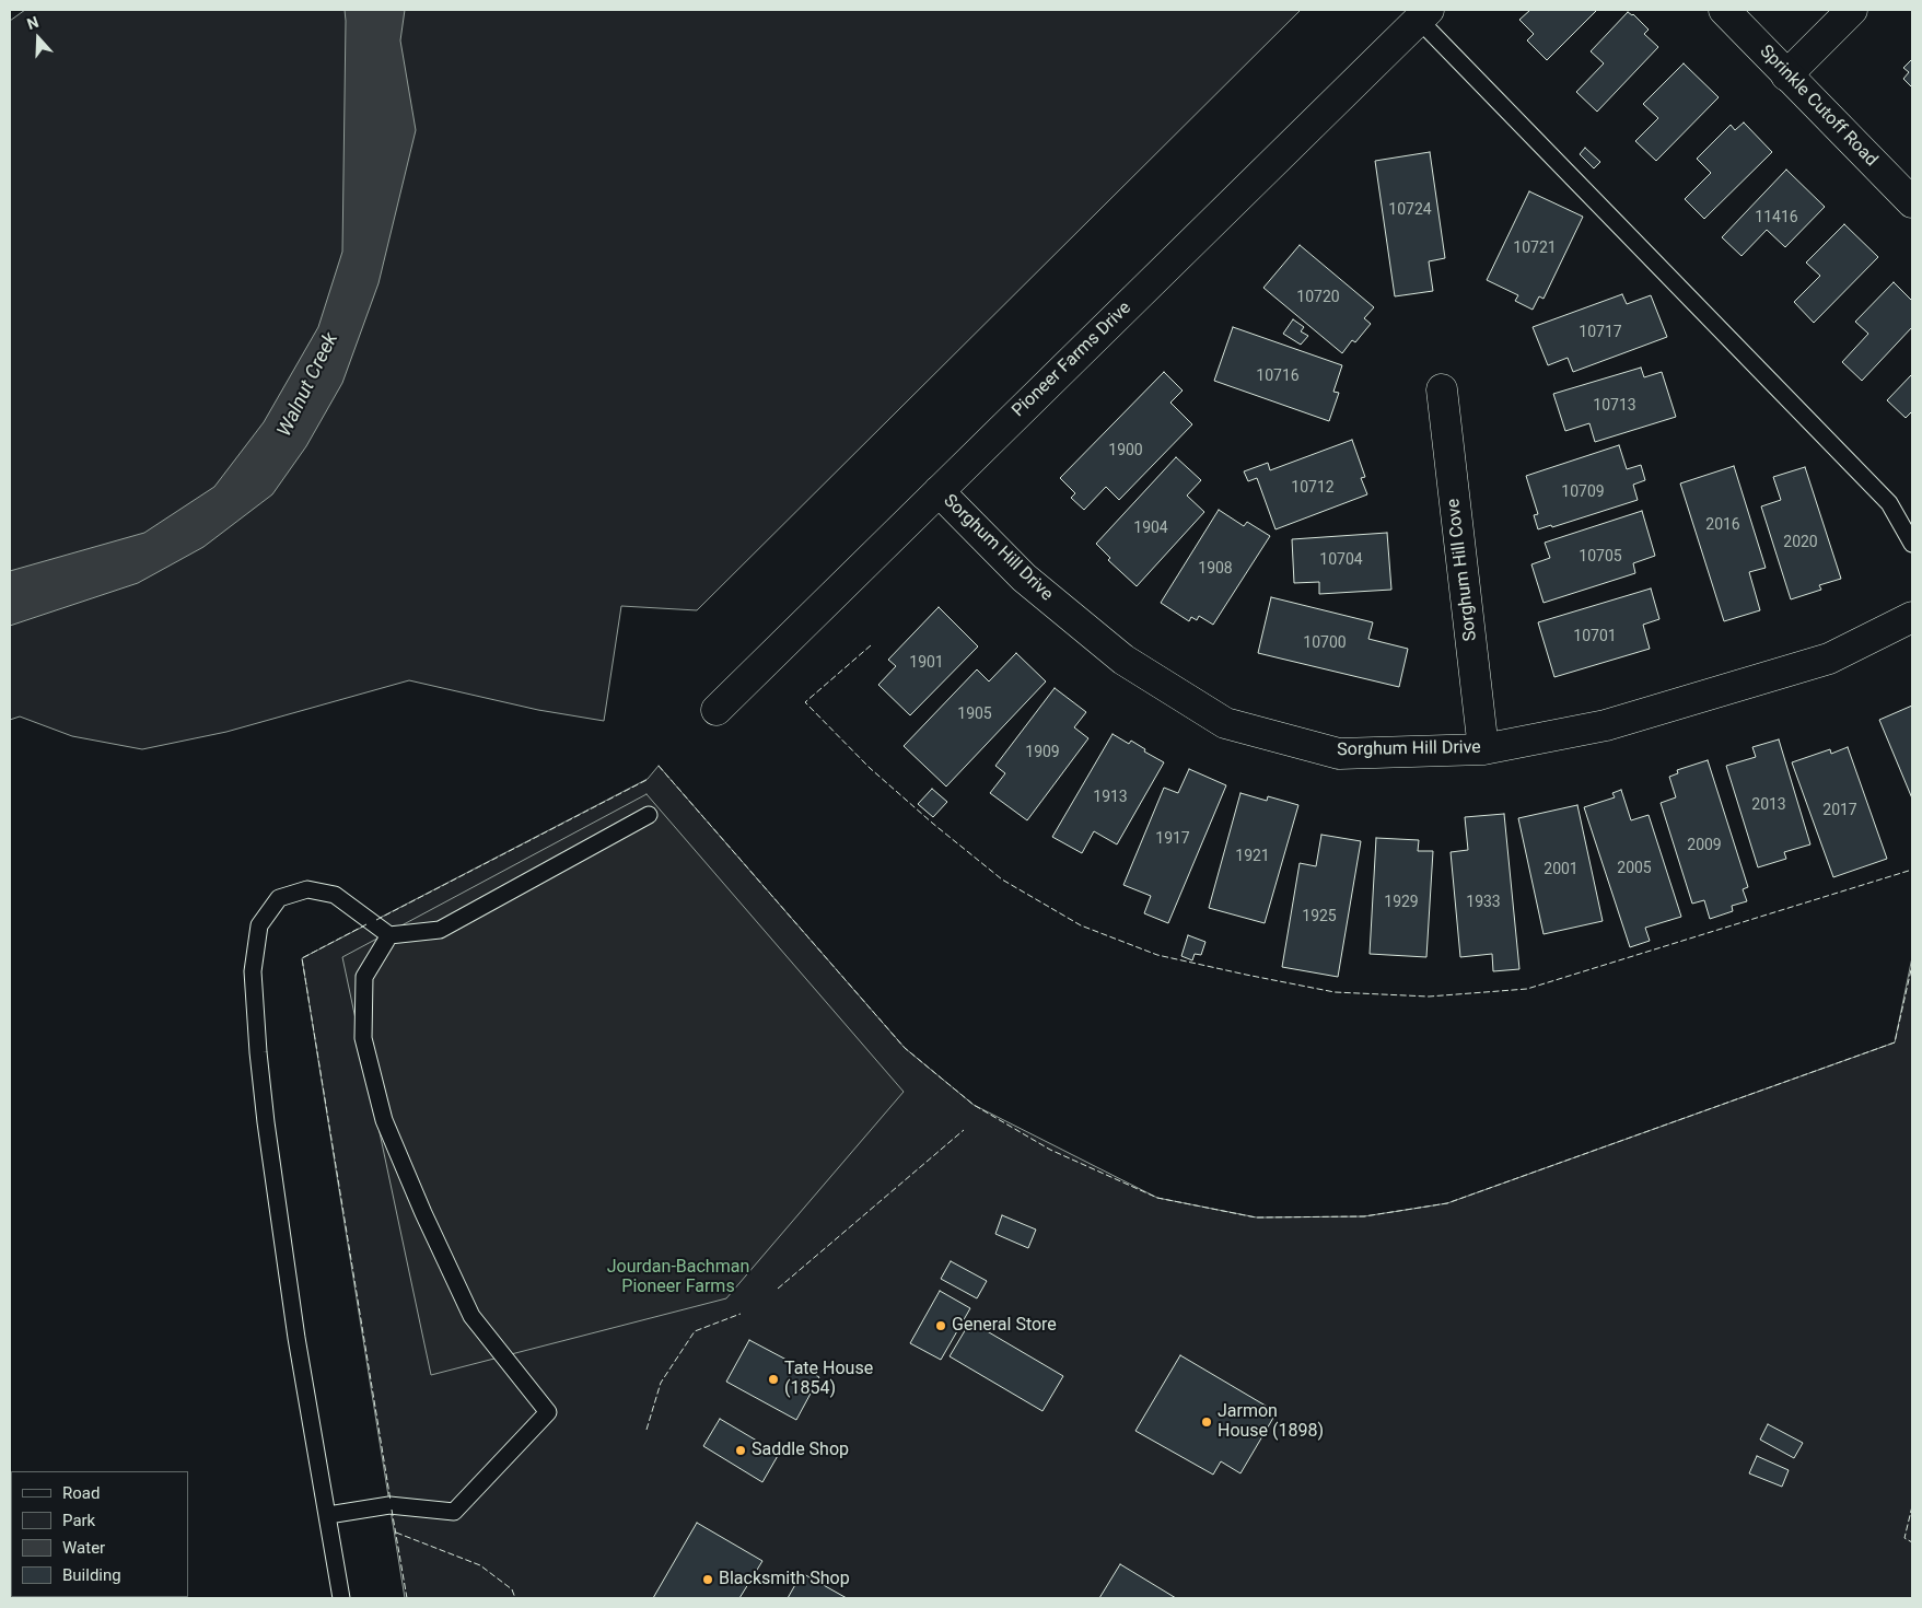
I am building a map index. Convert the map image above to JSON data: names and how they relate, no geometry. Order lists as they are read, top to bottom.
{
  "streets": {
    "street": [
      "Sprinkle Cutoff Road",
      "Pioneer Farms Drive",
      "Sorghum Hill Drive",
      "Sorghum Hill Cove"
    ]
  },
  "crossings": [
    ["Pioneer Farms Drive", "Sorghum Hill Drive"],
    ["Sorghum Hill Drive", "Sorghum Hill Cove"]
  ],
  "water": ["Walnut Creek"],
  "parks": ["Jourdan-Bachman Pioneer Farms"],
  "places": [
    "General Store",
    "Tate House (1854)",
    "Jarmon House (1898)",
    "Saddle Shop",
    "Blacksmith Shop"
  ],
  "house_numbers": [
    "10724",
    "11416",
    "10721",
    "10720",
    "10717",
    "10716",
    "10713",
    "1900",
    "10712",
    "10709",
    "2016",
    "1904",
    "2020",
    "10705",
    "10704",
    "1908",
    "10701",
    "10700",
    "1901",
    "1905",
    "1909",
    "1913",
    "2013",
    "2017",
    "1917",
    "2009",
    "1921",
    "2005",
    "2001",
    "1929",
    "1933",
    "1925"
  ],
  "legend": [
    "Road",
    "Park",
    "Water",
    "Building"
  ],
  "north": "top"
}
